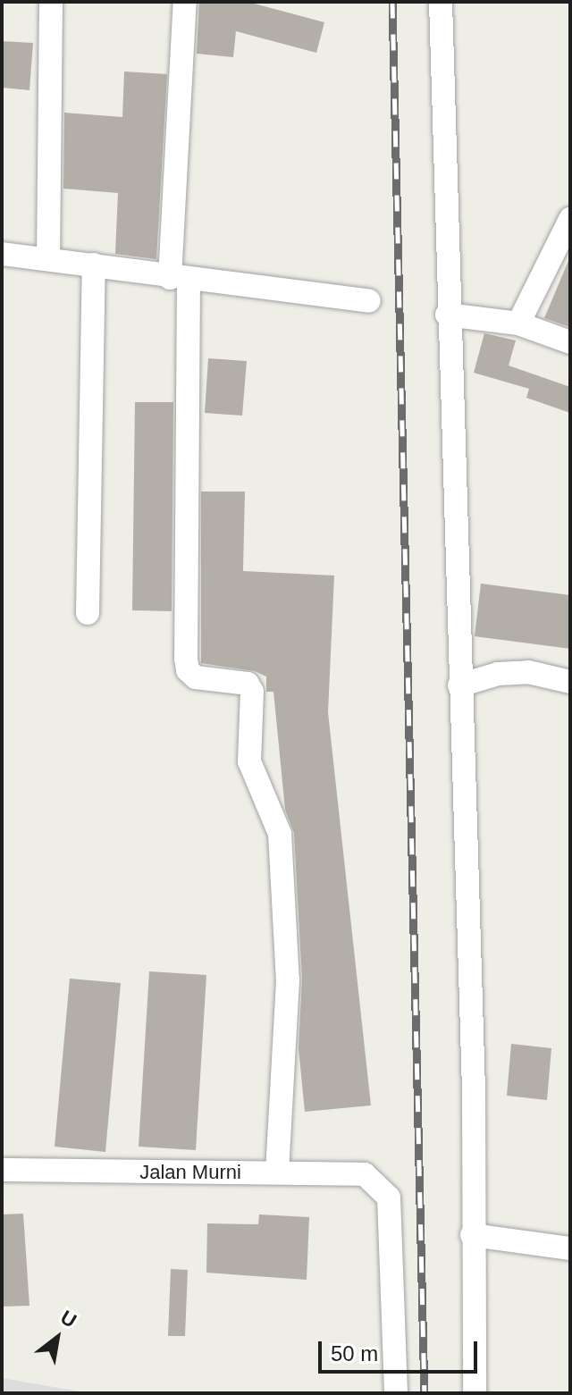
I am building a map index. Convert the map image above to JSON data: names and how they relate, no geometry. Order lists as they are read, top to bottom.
{
  "streets": {
    "street": ["Jalan Murni"]
  },
  "scale_bar": "50 m",
  "north": "top right"
}
